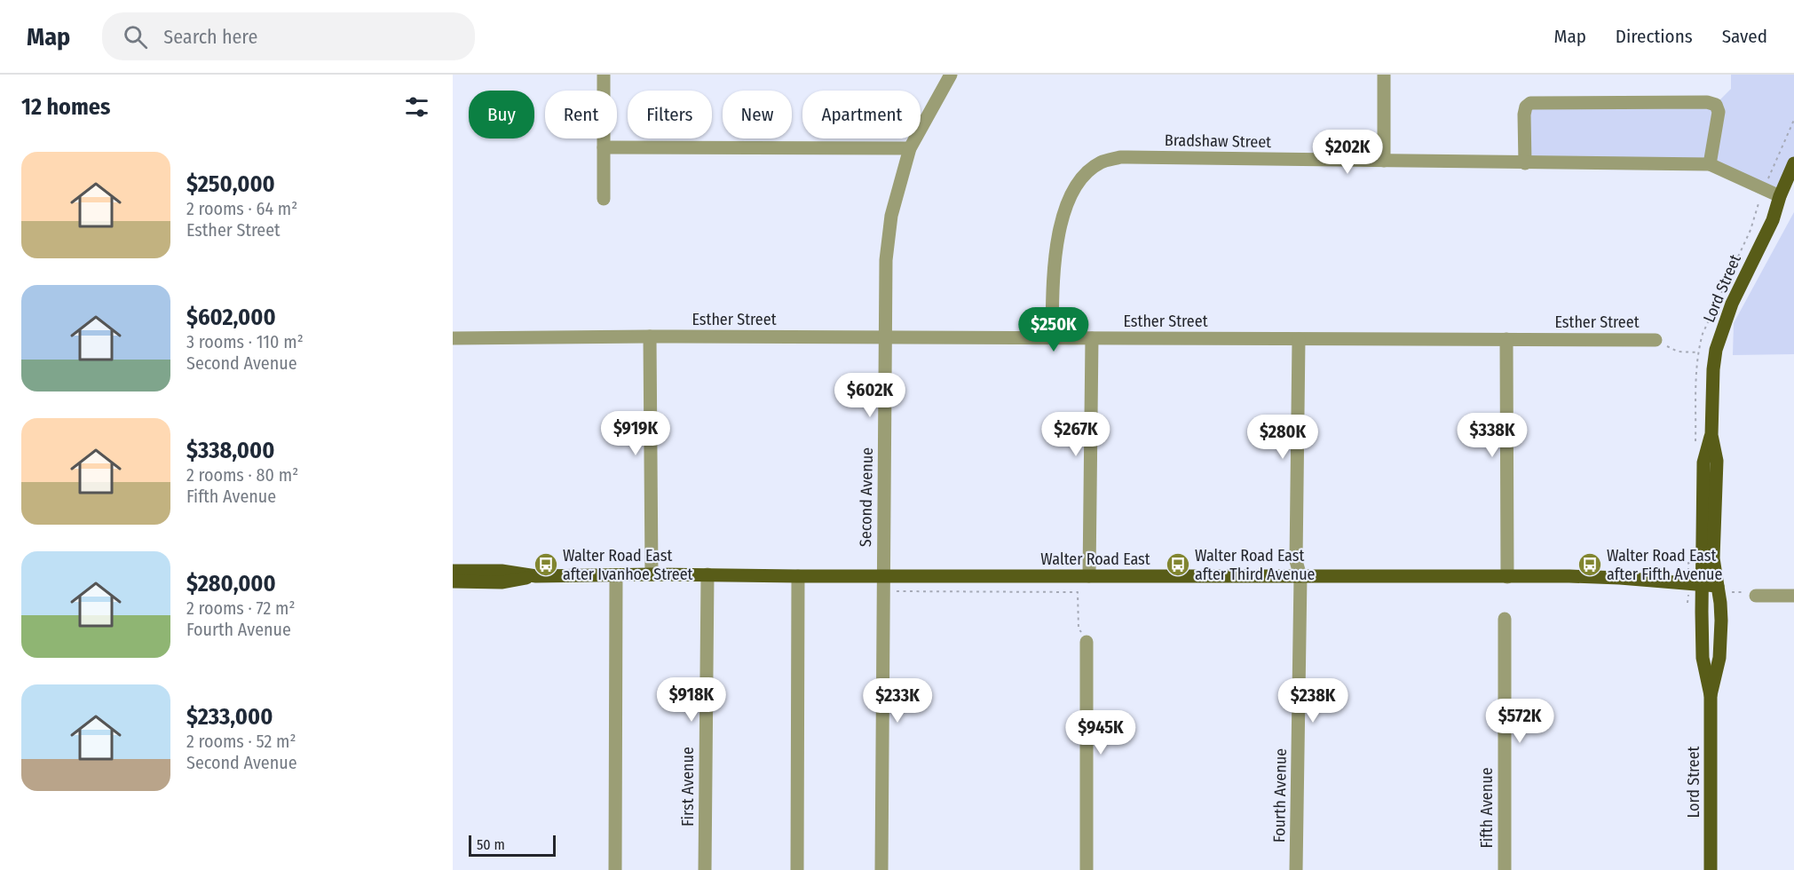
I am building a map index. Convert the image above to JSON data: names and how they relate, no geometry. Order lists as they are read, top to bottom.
{
  "streets": {
    "main road": ["Lord Street", "Walter Road East"],
    "street": [
      "Bradshaw Street",
      "Esther Street",
      "Second Avenue",
      "First Avenue",
      "Fourth Avenue",
      "Fifth Avenue"
    ]
  },
  "crossings": [
    ["Bradshaw Street", "Lord Street"],
    ["Bradshaw Street", "Esther Street"],
    ["Lord Street", "Walter Road East"],
    ["Esther Street", "Second Avenue"],
    ["Esther Street", "Fourth Avenue"],
    ["Second Avenue", "Walter Road East"],
    ["Walter Road East", "First Avenue"],
    ["Walter Road East", "Fourth Avenue"]
  ],
  "places": {
    "bus stop": ["Walter Road East after Ivanhoe Street", "Walter Road East after Third Avenue", "Walter Road East after Fifth Avenue"]
  },
  "scale_bar": "50 m",
  "page": {
    "header": "Map",
    "search": "Search here",
    "nav": ["Map", "Directions", "Saved"],
    "heading": "12 homes",
    "chip": [
      "Buy",
      "Rent",
      "Filters",
      "New",
      "Apartment"
    ],
    "price": [
      "$202K",
      "$250K",
      "$602K",
      "$919K",
      "$267K",
      "$338K",
      "$280K",
      "$918K",
      "$233K",
      "$238K",
      "$572K",
      "$945K"
    ],
    "list": [
      {
        "name": "$250,000",
        "note": "2 rooms · 64 m² · Esther Street"
      },
      {
        "name": "$602,000",
        "note": "3 rooms · 110 m² · Second Avenue"
      },
      {
        "name": "$338,000",
        "note": "2 rooms · 80 m² · Fifth Avenue"
      },
      {
        "name": "$280,000",
        "note": "2 rooms · 72 m² · Fourth Avenue"
      },
      {
        "name": "$233,000",
        "note": "2 rooms · 52 m² · Second Avenue"
      }
    ],
    "scale": "50 m"
  }
}
